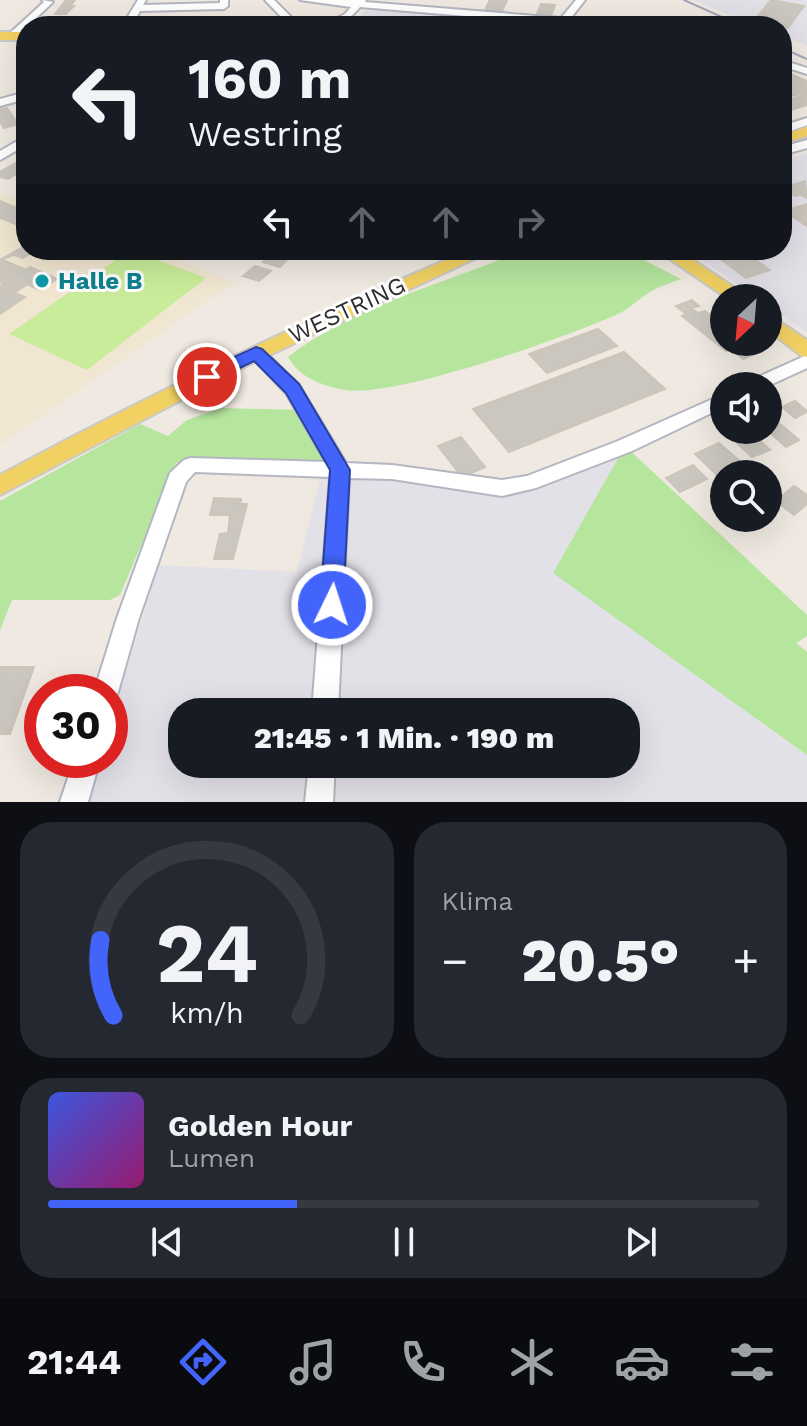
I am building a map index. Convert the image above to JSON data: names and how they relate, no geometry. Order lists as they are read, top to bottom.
{
  "streets": {
    "main road": ["WESTRING"]
  },
  "places": ["Halle B"],
  "north": "bottom left",
  "page": {
    "turn": ["160 m", "Westring"],
    "limit": "30",
    "trip": "21:45 · 1 Min. · 190 m",
    "tile": "Klima",
    "heat": ["−", "20.5°", "+"],
    "song": ["Golden Hour", "Lumen"],
    "tabs": "21:44",
    "gauge": ["24", "km/h"]
  }
}
